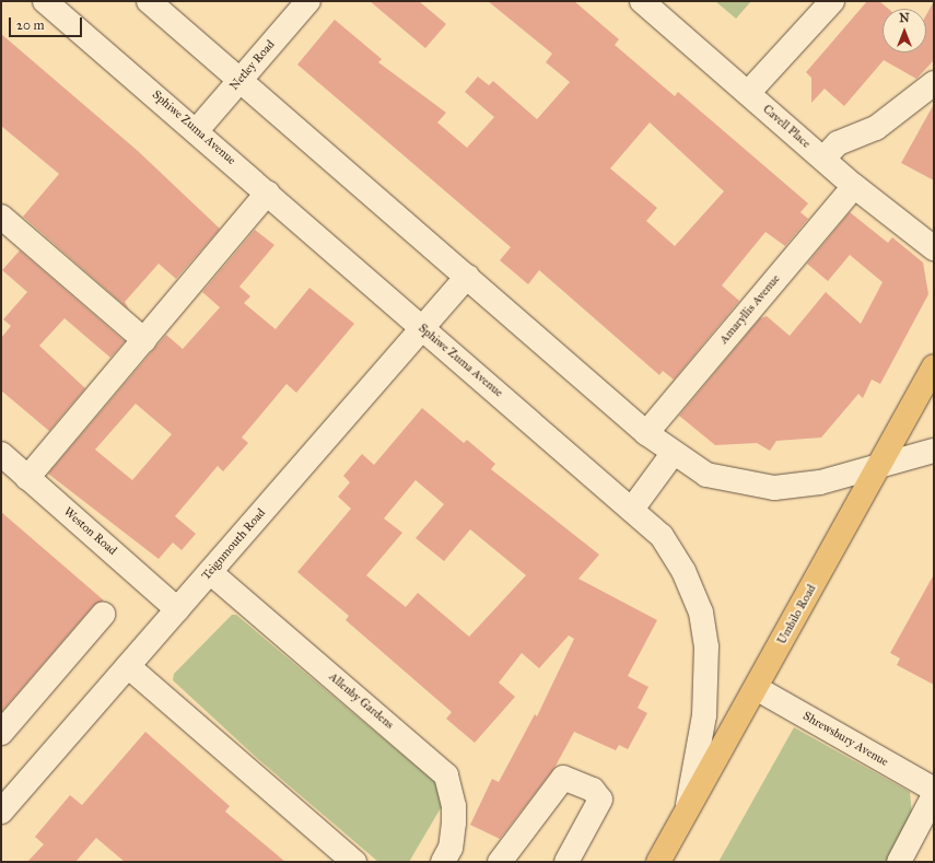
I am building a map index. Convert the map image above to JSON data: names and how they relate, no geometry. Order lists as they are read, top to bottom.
{
  "streets": {
    "main road": ["Umbilo Road"],
    "street": [
      "Netley Road",
      "Cavell Place",
      "Sphiwe Zuma Avenue",
      "Amaryllis Avenue",
      "Weston Road",
      "Teignmouth Road",
      "Allenby Gardens",
      "Shrewsbury Avenue"
    ]
  },
  "crossings": [
    ["Netley Road", "Sphiwe Zuma Avenue"],
    ["Cavell Place", "Amaryllis Avenue"],
    ["Sphiwe Zuma Avenue", "Teignmouth Road"],
    ["Sphiwe Zuma Avenue", "Umbilo Road"],
    ["Weston Road", "Teignmouth Road"],
    ["Teignmouth Road", "Allenby Gardens"],
    ["Umbilo Road", "Shrewsbury Avenue"]
  ],
  "scale_bar": "20 m",
  "north": "top"
}
